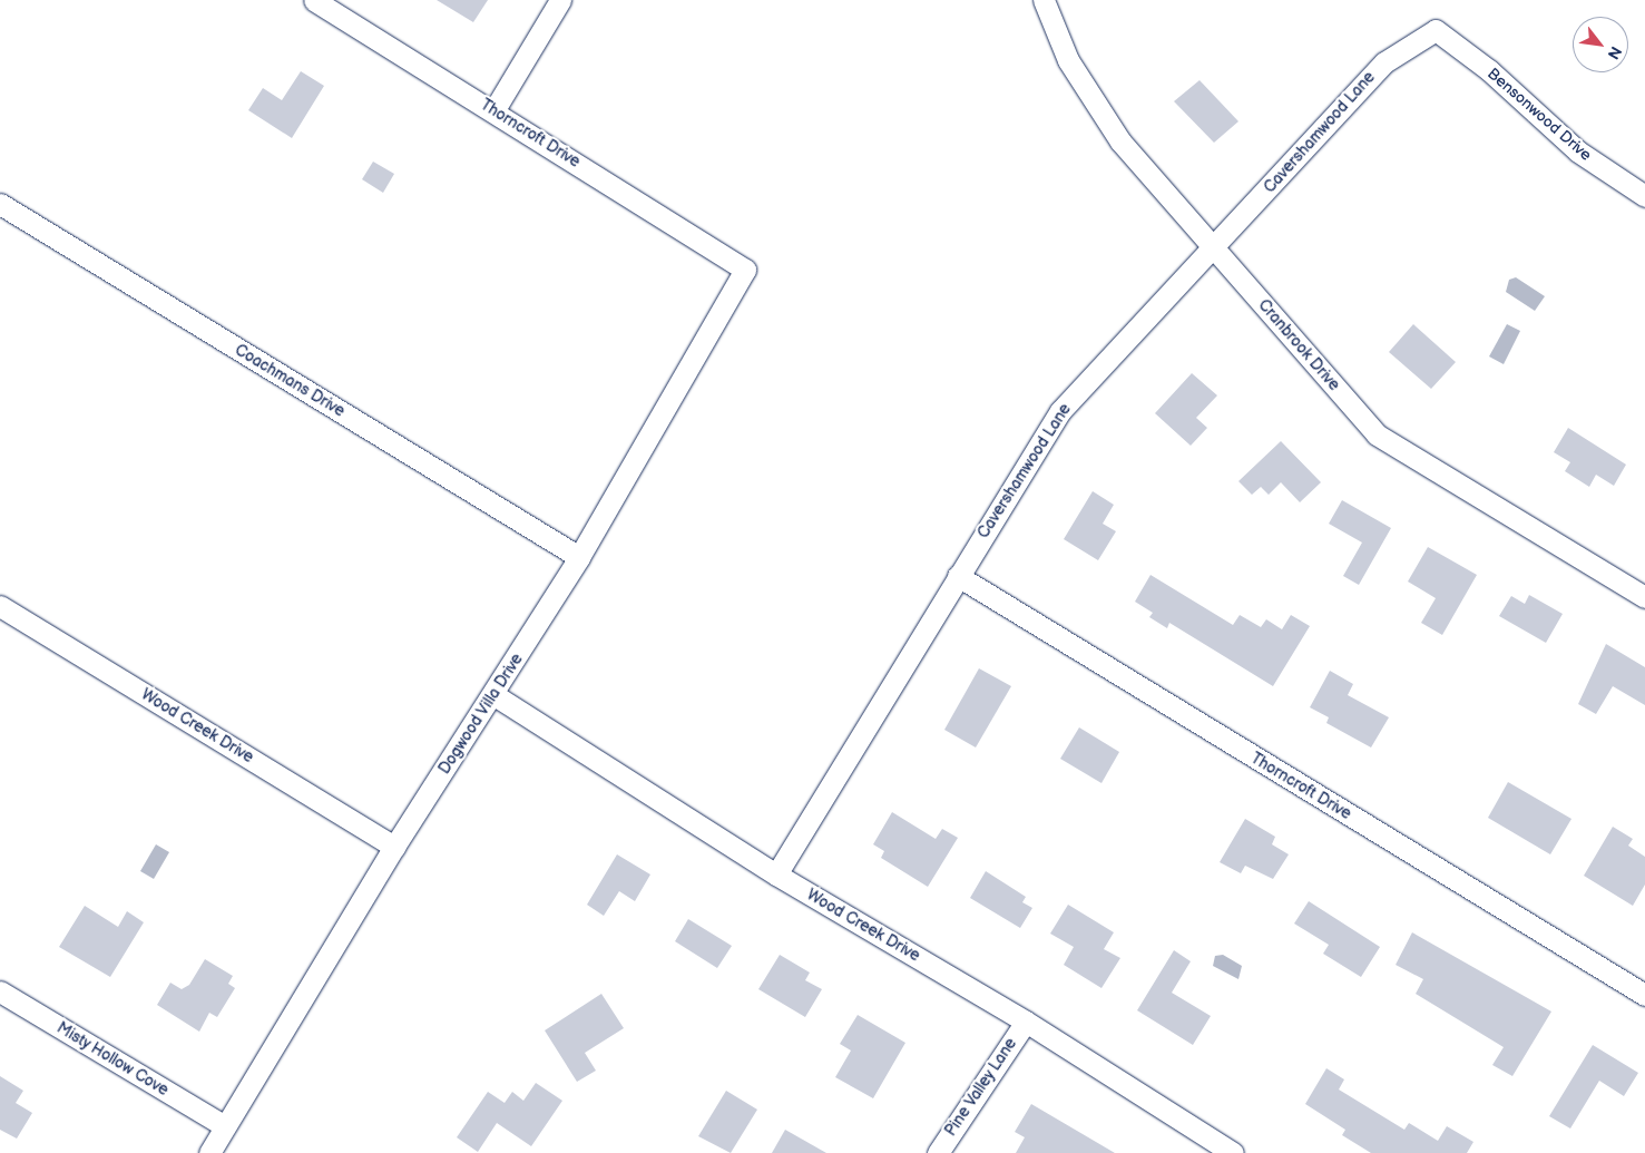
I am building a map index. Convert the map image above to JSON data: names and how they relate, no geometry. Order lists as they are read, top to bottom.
{
  "streets": {
    "street": [
      "Bensonwood Drive",
      "Cavershamwood Lane",
      "Thorncroft Drive",
      "Cranbrook Drive",
      "Coachmans Drive",
      "Dogwood Villa Drive",
      "Wood Creek Drive",
      "Misty Hollow Cove",
      "Pine Valley Lane"
    ]
  },
  "crossings": [
    ["Bensonwood Drive", "Cavershamwood Lane"],
    ["Cavershamwood Lane", "Thorncroft Drive"],
    ["Cavershamwood Lane", "Cranbrook Drive"],
    ["Cavershamwood Lane", "Wood Creek Drive"],
    ["Thorncroft Drive", "Dogwood Villa Drive"],
    ["Coachmans Drive", "Dogwood Villa Drive"],
    ["Dogwood Villa Drive", "Wood Creek Drive"],
    ["Dogwood Villa Drive", "Misty Hollow Cove"],
    ["Wood Creek Drive", "Pine Valley Lane"]
  ],
  "north": "bottom right"
}
